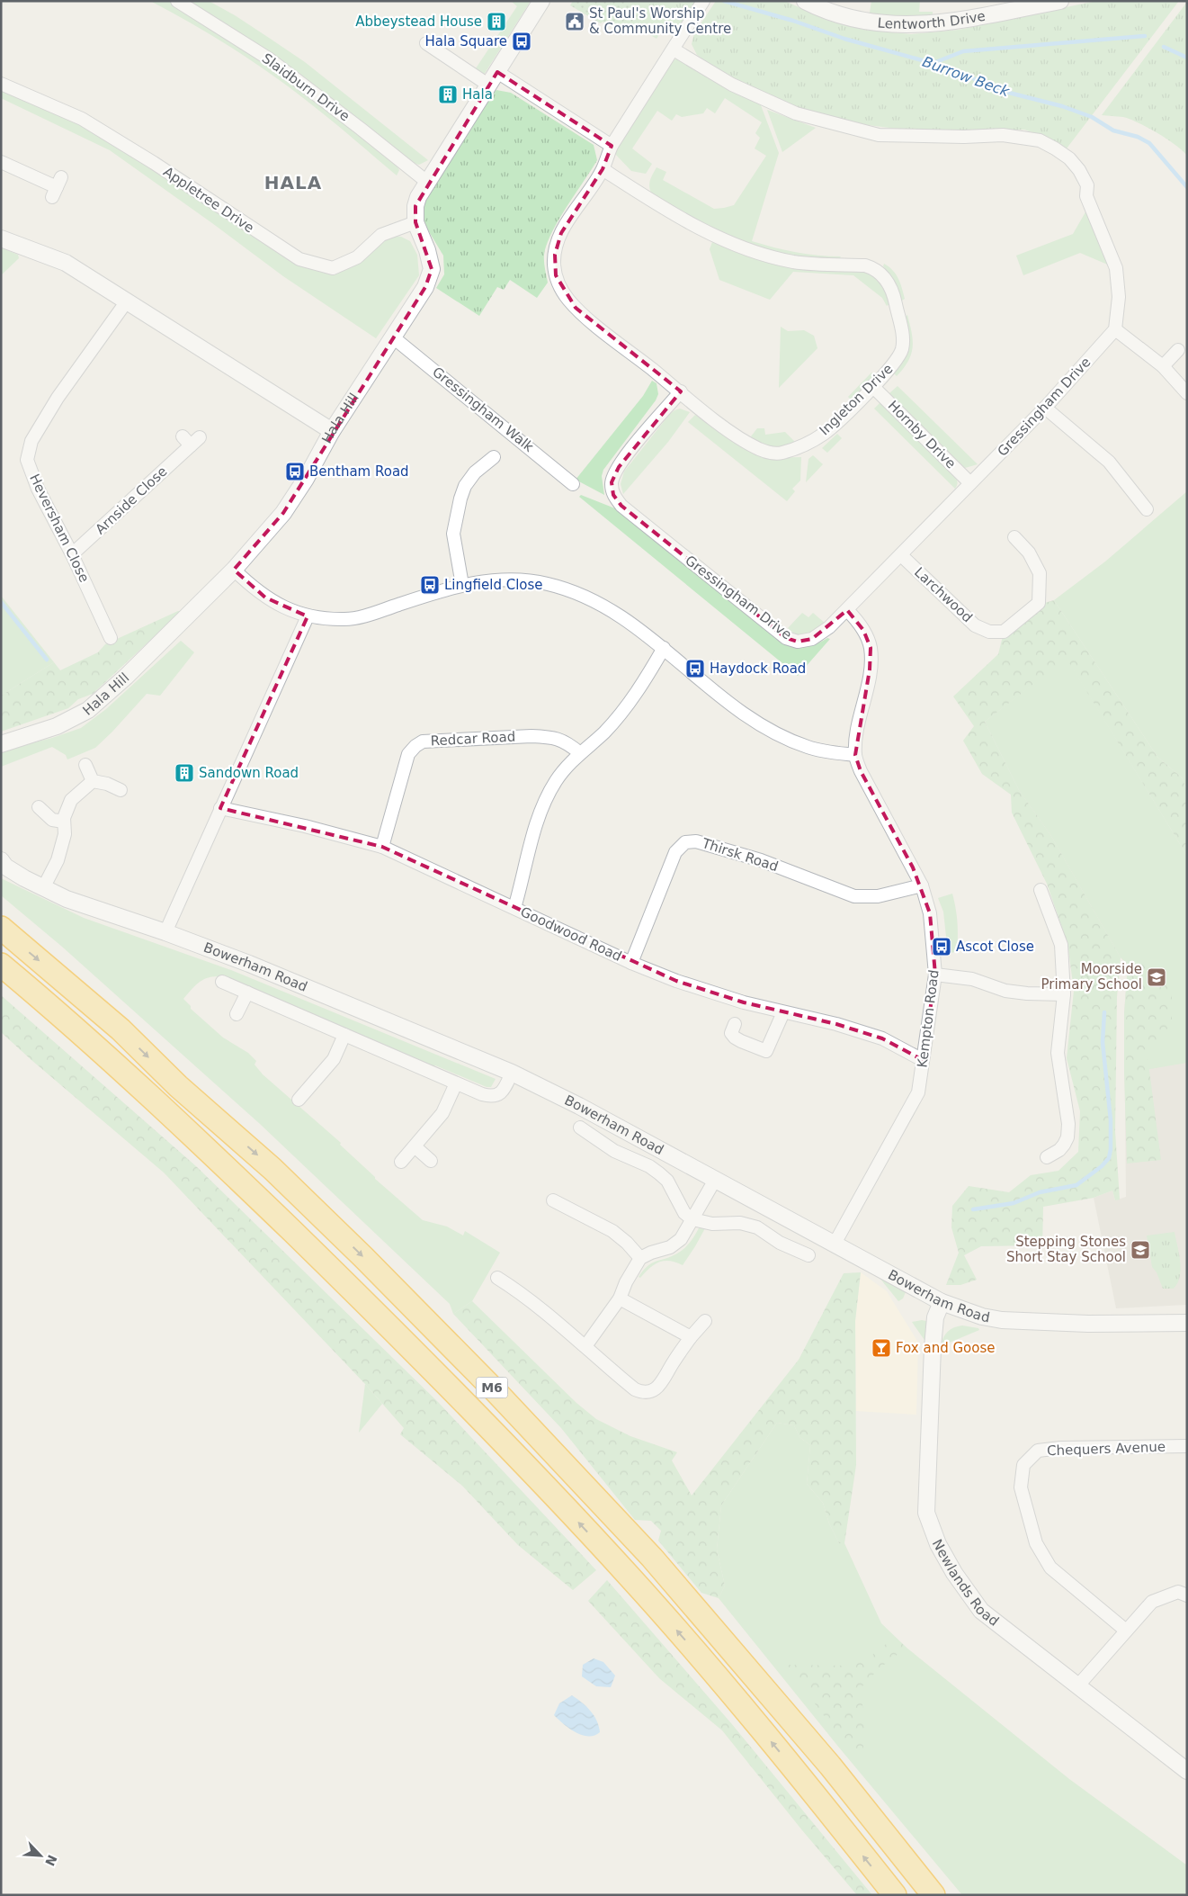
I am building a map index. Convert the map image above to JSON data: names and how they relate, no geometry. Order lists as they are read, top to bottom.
{
  "streets": {
    "highway": ["M6"],
    "street": [
      "Lentworth Drive",
      "Slaidburn Drive",
      "Appletree Drive",
      "Ingleton Drive",
      "Gressingham Drive",
      "Gressingham Walk",
      "Hala Hill",
      "Hornby Drive",
      "Arnside Close",
      "Heversham Close",
      "Larchwood",
      "Redcar Road",
      "Thirsk Road",
      "Goodwood Road",
      "Bowerham Road",
      "Kempton Road",
      "Chequers Avenue",
      "Newlands Road"
    ]
  },
  "crossings": [
    ["Slaidburn Drive", "Hala Hill"],
    ["Appletree Drive", "Hala Hill"],
    ["Ingleton Drive", "Gressingham Drive"],
    ["Ingleton Drive", "Hornby Drive"],
    ["Gressingham Drive", "Hornby Drive"],
    ["Gressingham Drive", "Larchwood"],
    ["Gressingham Drive", "Kempton Road"],
    ["Gressingham Walk", "Hala Hill"],
    ["Arnside Close", "Heversham Close"],
    ["Redcar Road", "Goodwood Road"],
    ["Thirsk Road", "Goodwood Road"],
    ["Thirsk Road", "Kempton Road"],
    ["Goodwood Road", "Kempton Road"],
    ["Bowerham Road", "Kempton Road"],
    ["Bowerham Road", "Newlands Road"]
  ],
  "districts": ["HALA"],
  "water": ["Burrow Beck"],
  "places": {
    "building": ["Abbeystead House", "Hala", "Sandown Road"],
    "public building": ["St Paul's Worship & Community Centre"],
    "bus stop": [
      "Hala Square",
      "Bentham Road",
      "Lingfield Close",
      "Haydock Road",
      "Ascot Close"
    ],
    "school or university": ["Moorside Primary School", "Stepping Stones Short Stay School"],
    "bar": ["Fox and Goose"]
  },
  "north": "bottom right"
}
